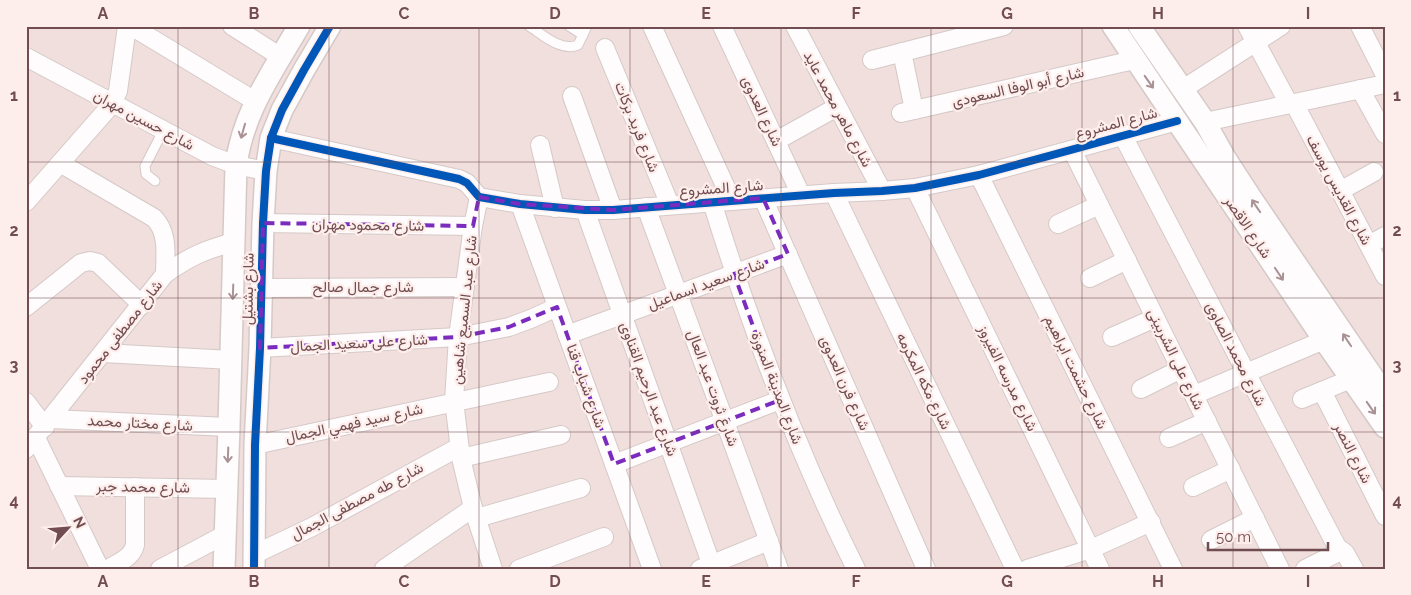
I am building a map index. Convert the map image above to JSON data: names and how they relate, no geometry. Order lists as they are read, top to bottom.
{
  "streets": {
    "street": [
      "شارع أبو الوفا السعودى",
      "شارع ماهر محمد عايد",
      "شارع العدوى",
      "شارع حسين مهران",
      "شارع المشروع",
      "شارع فريد بركات",
      "شارع القديس يوسف",
      "شارع محمود مهران",
      "شارع الاقصر",
      "شارع سعيد اسماعيل",
      "شارع جمال صالح",
      "شارع بشتيل",
      "شارع عبد السميع شاهين",
      "شارع مصطفى محمود",
      "شارع على سعيد الجمال",
      "شارع محمد الصاوى",
      "شارع على الشربينى",
      "شارع حشمت ابراهيم",
      "شارع مدرسه الفيروز",
      "شارع مكه المكرمه",
      "شارع فرن العدوى",
      "شارع شباب قنا",
      "شارع ثروت عبد العال",
      "شارع المدينة المنورة",
      "شارع عبد الرحيم القناوى",
      "شارع مختار محمد",
      "شارع سيد فهمي الجمال",
      "شارع النصر",
      "شارع محمد جبر",
      "شارع طه مصطفى الجمال"
    ]
  },
  "crossings": [
    ["شارع أبو الوفا السعودى", "شارع الاقصر"],
    ["شارع ماهر محمد عايد", "شارع المشروع"],
    ["شارع العدوى", "شارع المشروع"],
    ["شارع حسين مهران", "شارع بشتيل"],
    ["شارع المشروع", "شارع فريد بركات"],
    ["شارع المشروع", "شارع الاقصر"],
    ["شارع المشروع", "شارع عبد السميع شاهين"],
    ["شارع المشروع", "شارع محمد الصاوى"],
    ["شارع المشروع", "شارع على الشربينى"],
    ["شارع المشروع", "شارع حشمت ابراهيم"],
    ["شارع المشروع", "شارع مدرسه الفيروز"],
    ["شارع المشروع", "شارع مكه المكرمه"],
    ["شارع المشروع", "شارع فرن العدوى"],
    ["شارع المشروع", "شارع شباب قنا"],
    ["شارع المشروع", "شارع ثروت عبد العال"],
    ["شارع المشروع", "شارع المدينة المنورة"],
    ["شارع المشروع", "شارع عبد الرحيم القناوى"],
    ["شارع محمود مهران", "شارع بشتيل"],
    ["شارع محمود مهران", "شارع عبد السميع شاهين"],
    ["شارع سعيد اسماعيل", "شارع فرن العدوى"],
    ["شارع سعيد اسماعيل", "شارع شباب قنا"],
    ["شارع سعيد اسماعيل", "شارع ثروت عبد العال"],
    ["شارع سعيد اسماعيل", "شارع المدينة المنورة"],
    ["شارع سعيد اسماعيل", "شارع عبد الرحيم القناوى"],
    ["شارع جمال صالح", "شارع بشتيل"],
    ["شارع جمال صالح", "شارع عبد السميع شاهين"],
    ["شارع بشتيل", "شارع مصطفى محمود"],
    ["شارع بشتيل", "شارع على سعيد الجمال"],
    ["شارع بشتيل", "شارع مختار محمد"],
    ["شارع بشتيل", "شارع سيد فهمي الجمال"],
    ["شارع بشتيل", "شارع محمد جبر"],
    ["شارع بشتيل", "شارع طه مصطفى الجمال"],
    ["شارع عبد السميع شاهين", "شارع على سعيد الجمال"],
    ["شارع عبد السميع شاهين", "شارع سيد فهمي الجمال"],
    ["شارع عبد السميع شاهين", "شارع طه مصطفى الجمال"],
    ["شارع مصطفى محمود", "شارع مختار محمد"],
    ["شارع على سعيد الجمال", "شارع شباب قنا"]
  ],
  "scale_bar": "50 m",
  "north": "top right",
  "grid": {
    "columns": [
      "A",
      "B",
      "C",
      "D",
      "E",
      "F",
      "G",
      "H",
      "I"
    ],
    "rows": [
      "1",
      "2",
      "3",
      "4"
    ]
  }
}
